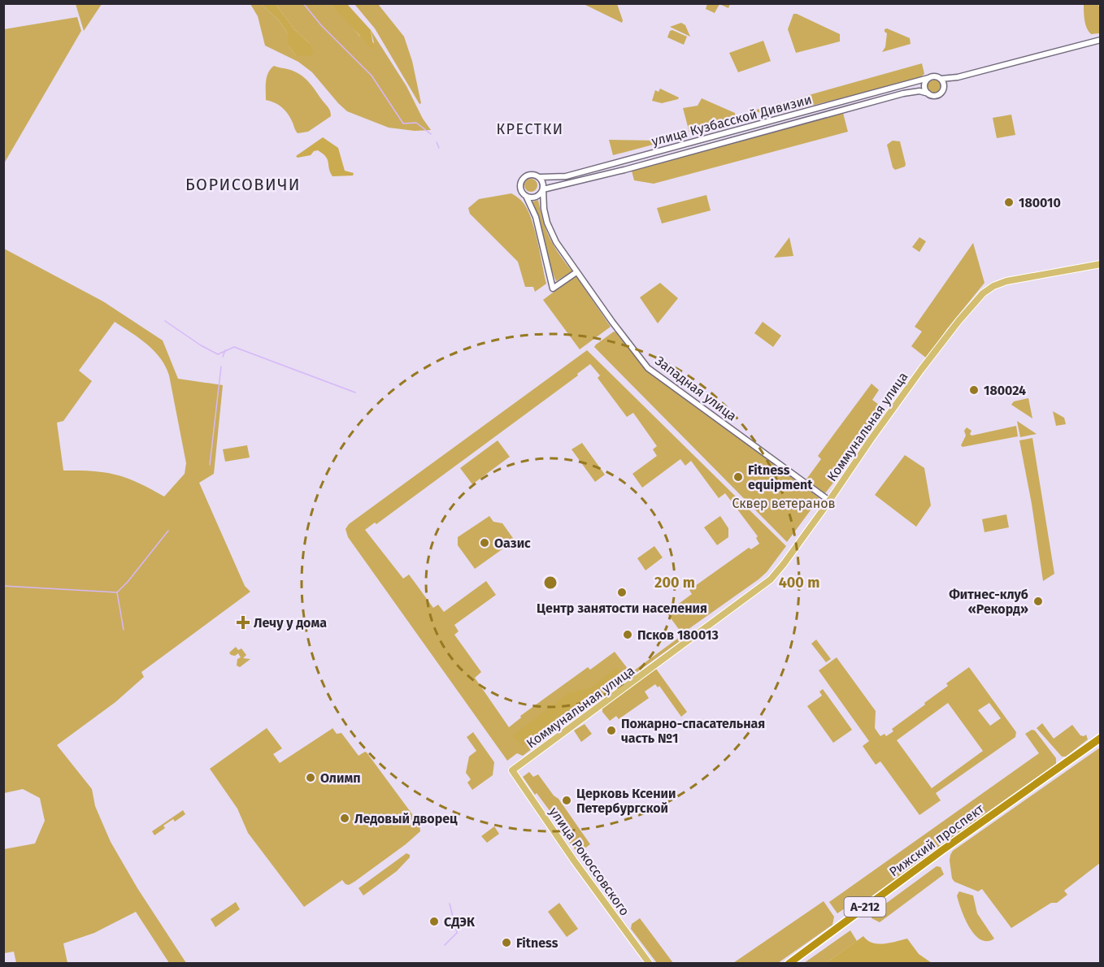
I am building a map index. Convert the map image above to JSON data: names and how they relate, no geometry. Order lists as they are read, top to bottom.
{
  "streets": {
    "highway": ["Рижский проспект", "А-212"],
    "main road": ["Коммунальная улица", "улица Рокоссовского"],
    "street": ["улица Кузбасской Дивизии", "Западная улица"]
  },
  "crossings": [
    ["улица Кузбасской Дивизии", "Западная улица"],
    ["Западная улица", "Коммунальная улица"],
    ["Коммунальная улица", "улица Рокоссовского"]
  ],
  "districts": ["КРЕСТКИ", "БОРИСОВИЧИ"],
  "parks": ["Сквер ветеранов"],
  "places": {
    "other": [
      "180010",
      "180024",
      "Fitness equipment",
      "Оазис",
      "Центр занятости населения",
      "Фитнес-клуб «Рекорд»",
      "Псков 180013",
      "Пожарно-спасательная часть №1",
      "Олимп",
      "Церковь Ксении Петербургской",
      "Ледовый дворец",
      "СДЭК",
      "Fitness"
    ],
    "health": ["Лечу у дома"]
  },
  "rings": ["200 m", "400 m"]
}
